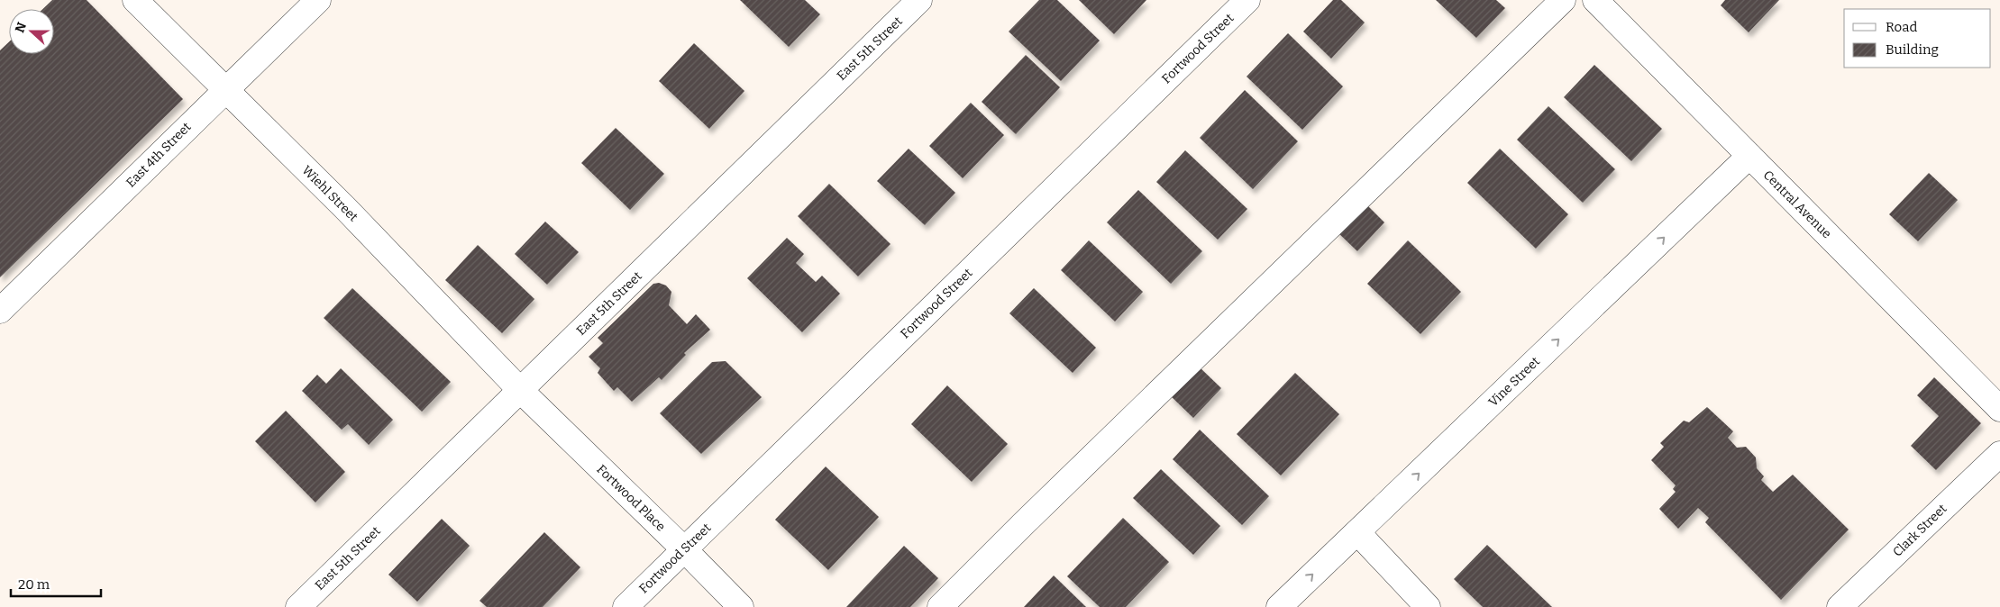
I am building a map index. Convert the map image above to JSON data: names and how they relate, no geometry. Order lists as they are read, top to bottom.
{
  "streets": {
    "street": [
      "East 5th Street",
      "Fortwood Street",
      "East 4th Street",
      "Wiehl Street",
      "Central Avenue",
      "Vine Street",
      "Fortwood Place",
      "Clark Street"
    ]
  },
  "crossings": [
    ["East 5th Street", "Wiehl Street"],
    ["East 5th Street", "Fortwood Place"],
    ["Fortwood Street", "Fortwood Place"],
    ["East 4th Street", "Wiehl Street"],
    ["Wiehl Street", "Fortwood Place"],
    ["Central Avenue", "Vine Street"]
  ],
  "one_way": ["Vine Street"],
  "legend": ["Road", "Building"],
  "scale_bar": "20 m",
  "north": "left"
}
